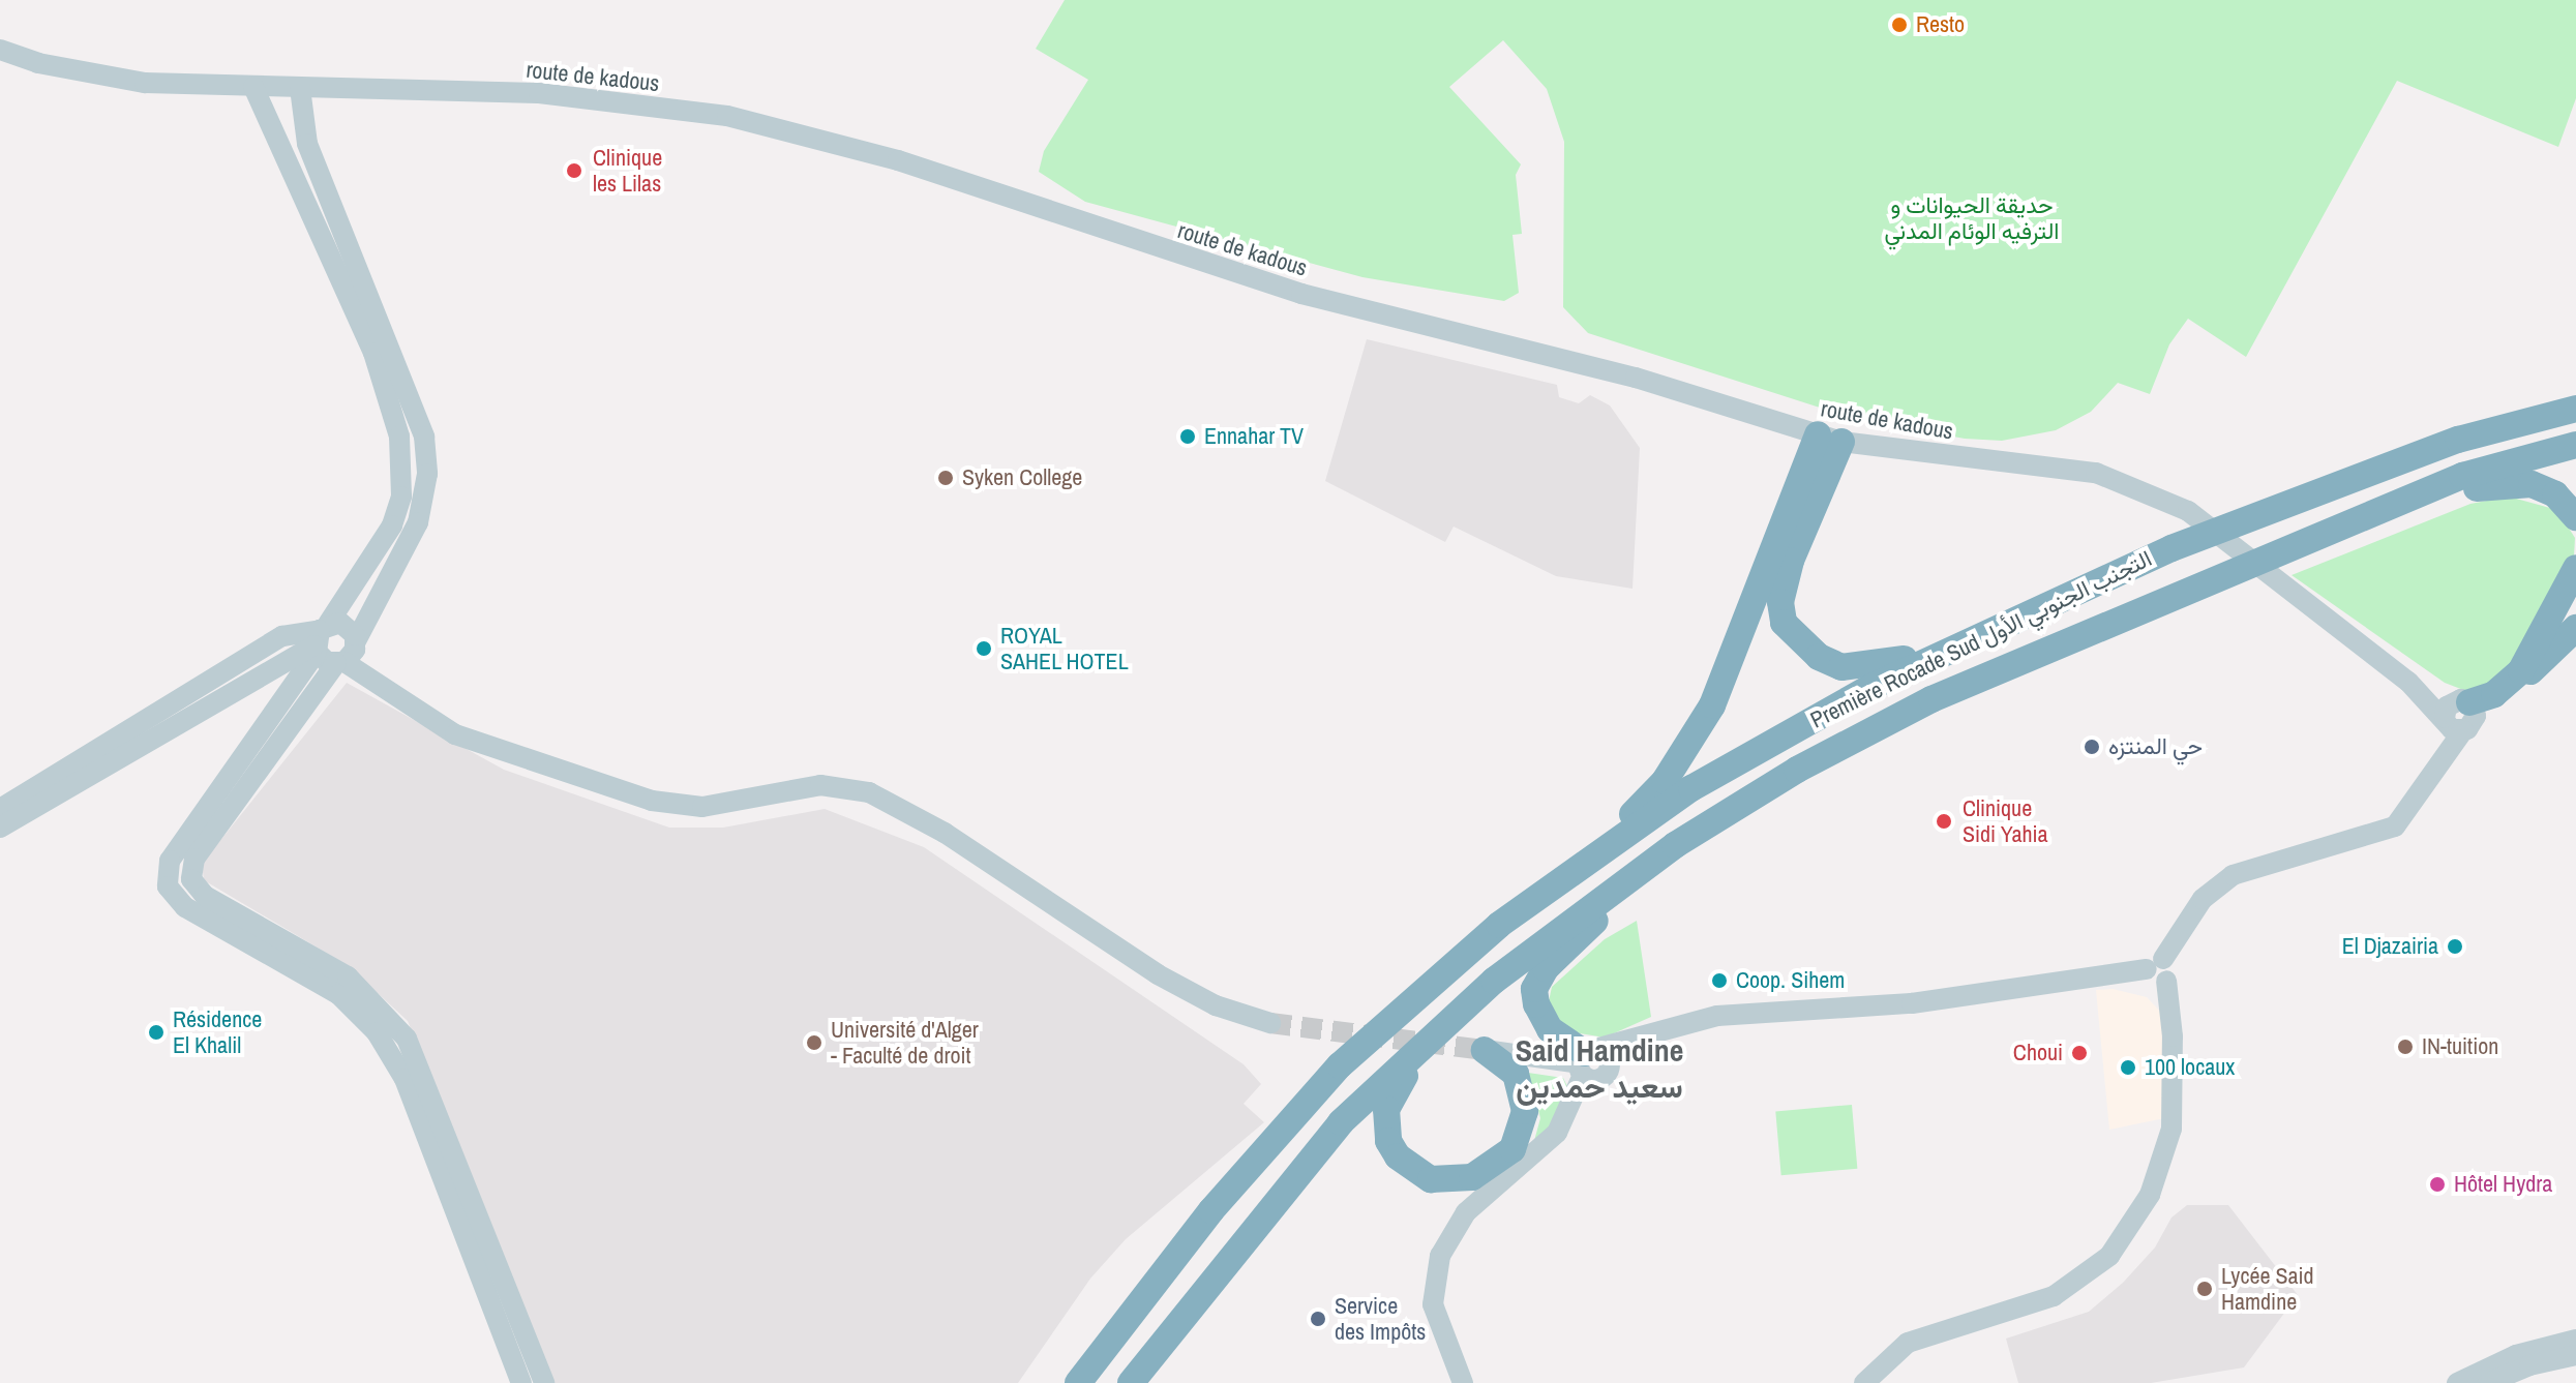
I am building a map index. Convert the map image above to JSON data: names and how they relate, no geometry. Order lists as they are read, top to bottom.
{
  "streets": {
    "highway": ["Première Rocade Sud التجنب الجنوبي الأول"],
    "street": ["route de kadous"]
  },
  "districts": ["Said Hamdine سعيد حمدين"],
  "parks": ["حديقة الحيوانات و الترفيه الوئام المدني"],
  "places": [
    "Resto",
    "Clinique les Lilas",
    "Ennahar TV",
    "Syken College",
    "ROYAL SAHEL HOTEL",
    "حي المنتزه",
    "Clinique Sidi Yahia",
    "El Djazairia",
    "Coop. Sihem",
    "Résidence El Khalil",
    "Université d'Alger - Faculté de droit",
    "IN-tuition",
    "Choui",
    "100 locaux",
    "Hôtel Hydra",
    "Lycée Said Hamdine",
    "Service des Impôts"
  ]
}
